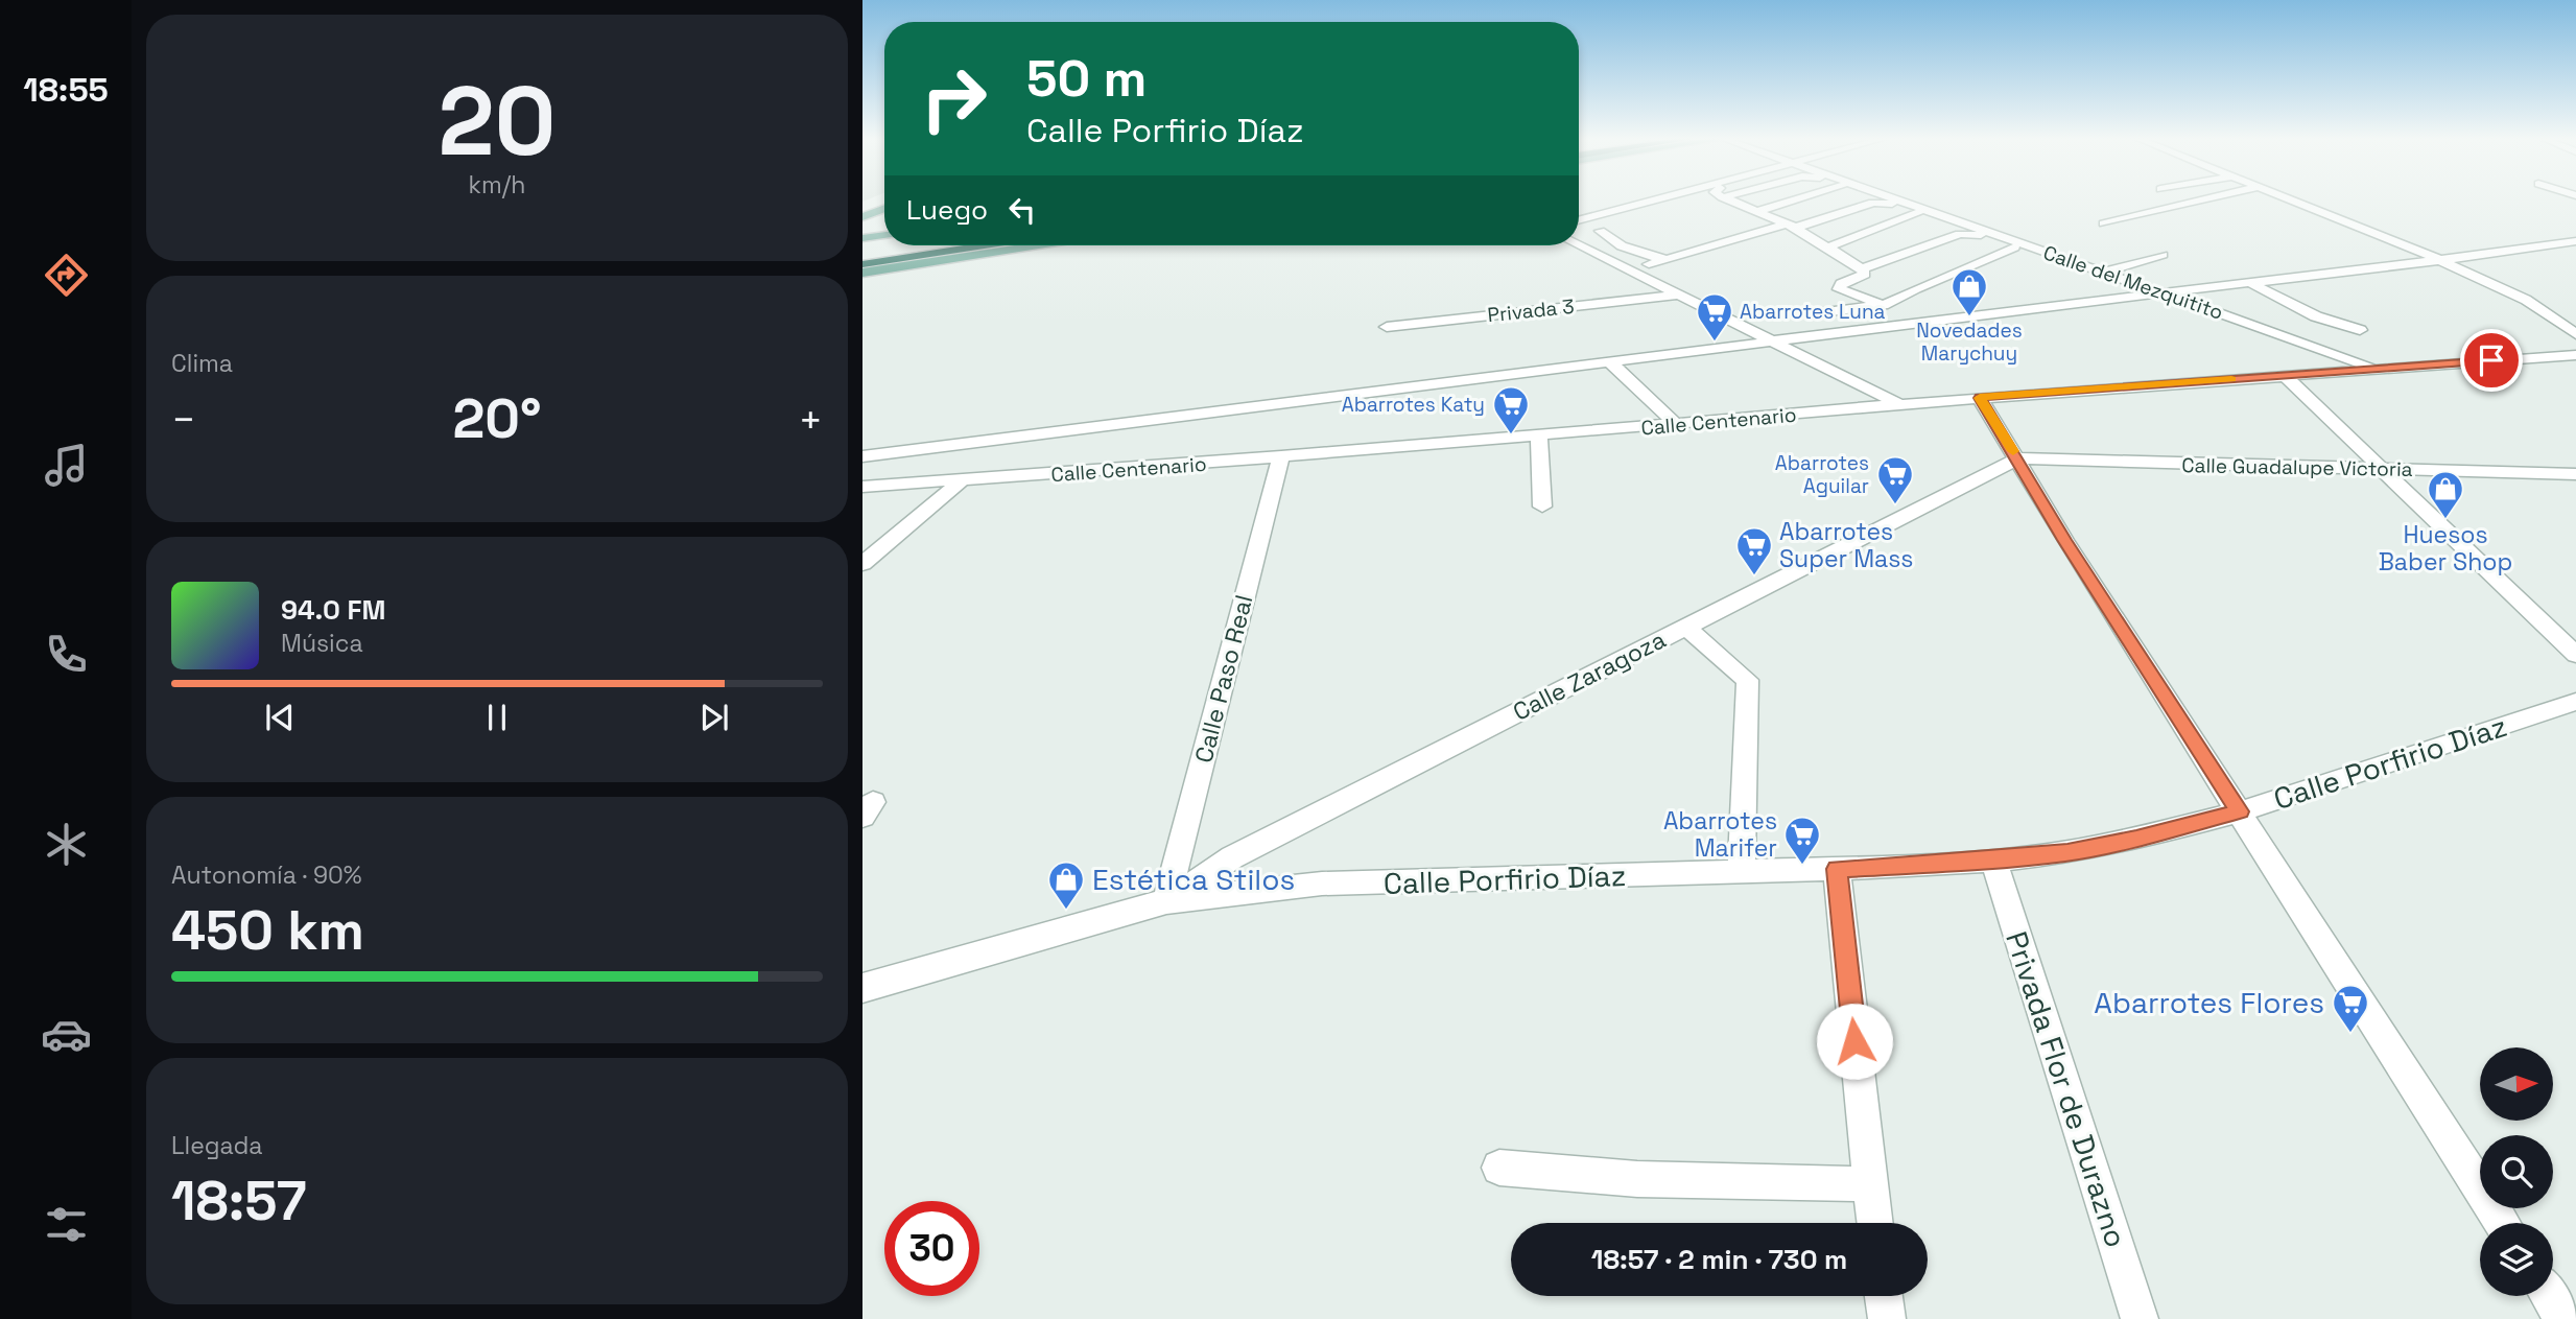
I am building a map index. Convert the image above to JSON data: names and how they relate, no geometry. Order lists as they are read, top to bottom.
{
  "streets": {
    "street": [
      "Calle del Mezquitito",
      "Privada 3",
      "Calle Centenario",
      "Calle Guadalupe Victoria",
      "Calle Zaragoza",
      "Calle Paso Real",
      "Calle Porfirio Díaz",
      "Privada Flor de Durazno"
    ]
  },
  "crossings": [
    ["Calle del Mezquitito", "Calle Centenario"],
    ["Calle Centenario", "Calle Paso Real"],
    ["Calle Guadalupe Victoria", "Calle Zaragoza"],
    ["Calle Zaragoza", "Calle Paso Real"],
    ["Calle Zaragoza", "Calle Porfirio Díaz"],
    ["Calle Paso Real", "Calle Porfirio Díaz"],
    ["Calle Porfirio Díaz", "Privada Flor de Durazno"]
  ],
  "places": {
    "shop": ["Novedades Marychuy", "Huesos Baber Shop", "Estética Stilos"],
    "supermarket": [
      "Abarrotes Luna",
      "Abarrotes Katy",
      "Abarrotes Aguilar",
      "Abarrotes Super Mass",
      "Abarrotes Marifer",
      "Abarrotes Flores"
    ]
  },
  "north": "right",
  "page": {
    "tabs": "18:55",
    "tile": [
      ["20", "km/h"],
      "Clima",
      ["Autonomía · 90%", "450 km"],
      ["Llegada", "18:57"]
    ],
    "turn": ["50 m", "Calle Porfirio Díaz"],
    "then": "Luego",
    "heat": ["−", "20°", "+"],
    "song": ["94.0 FM", "Música"],
    "limit": "30",
    "trip": "18:57 · 2 min · 730 m"
  }
}
